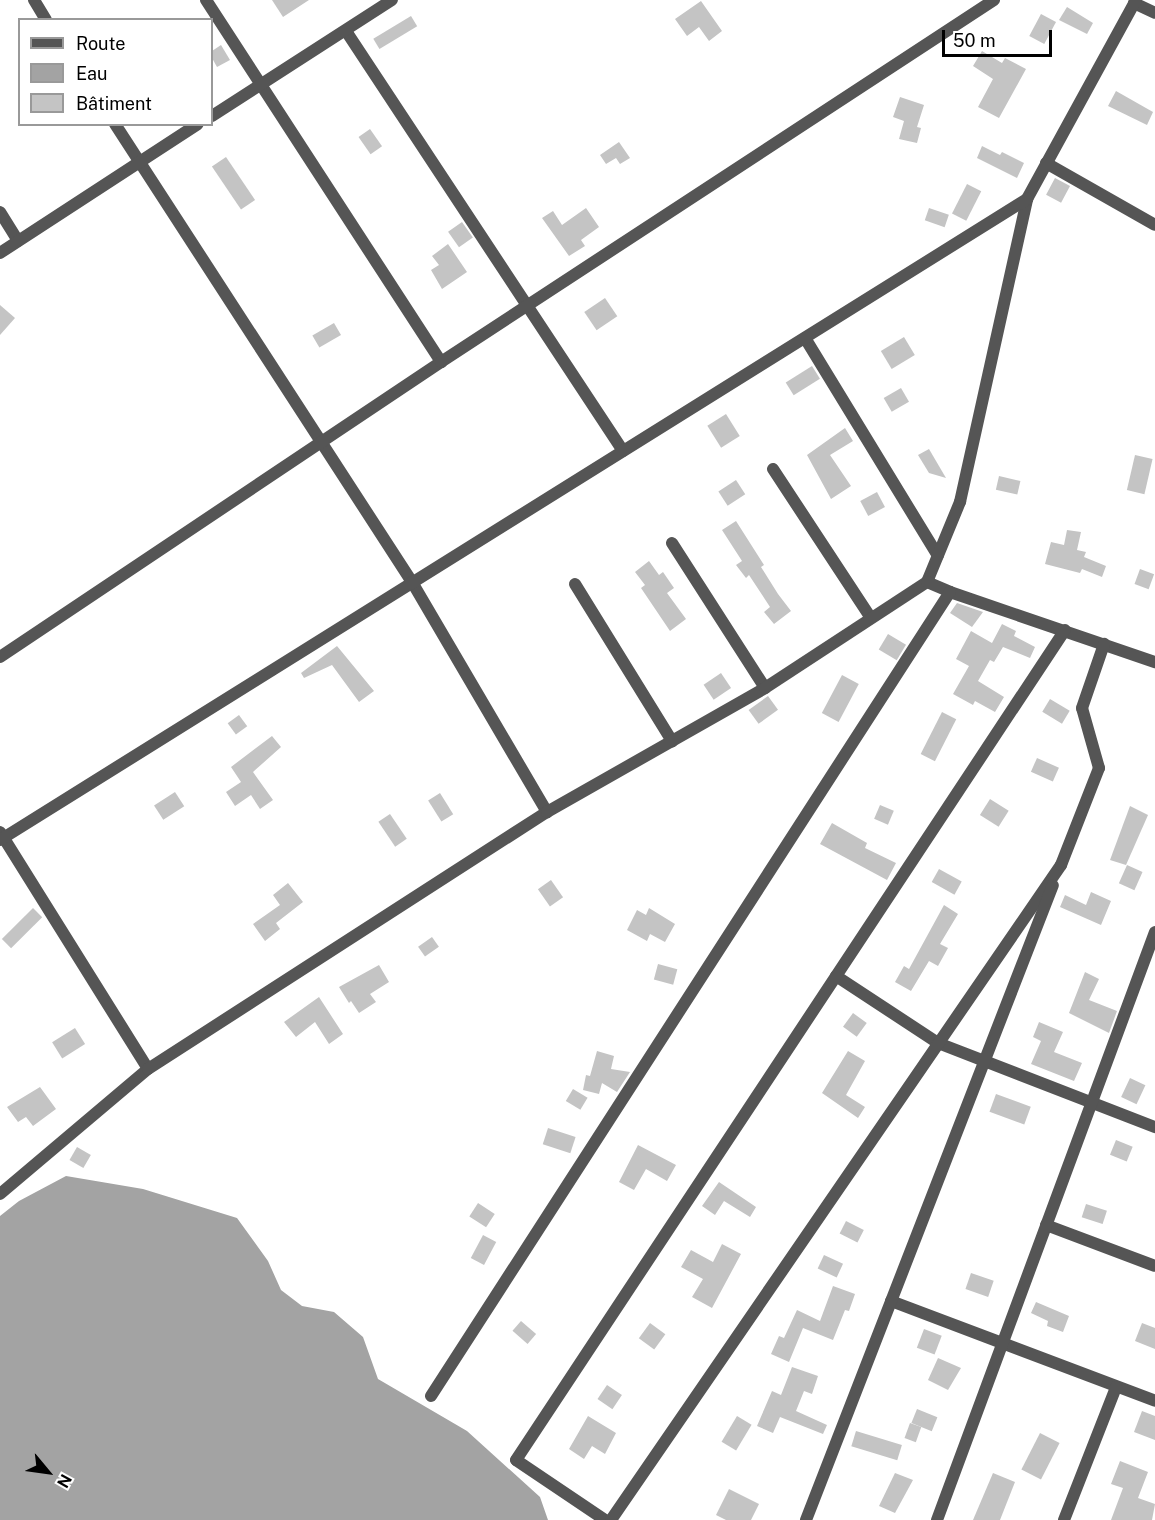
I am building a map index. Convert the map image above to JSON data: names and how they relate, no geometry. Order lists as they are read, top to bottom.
{
  "legend": ["Route", "Eau", "Bâtiment"],
  "scale_bar": "50 m",
  "north": "bottom right"
}
